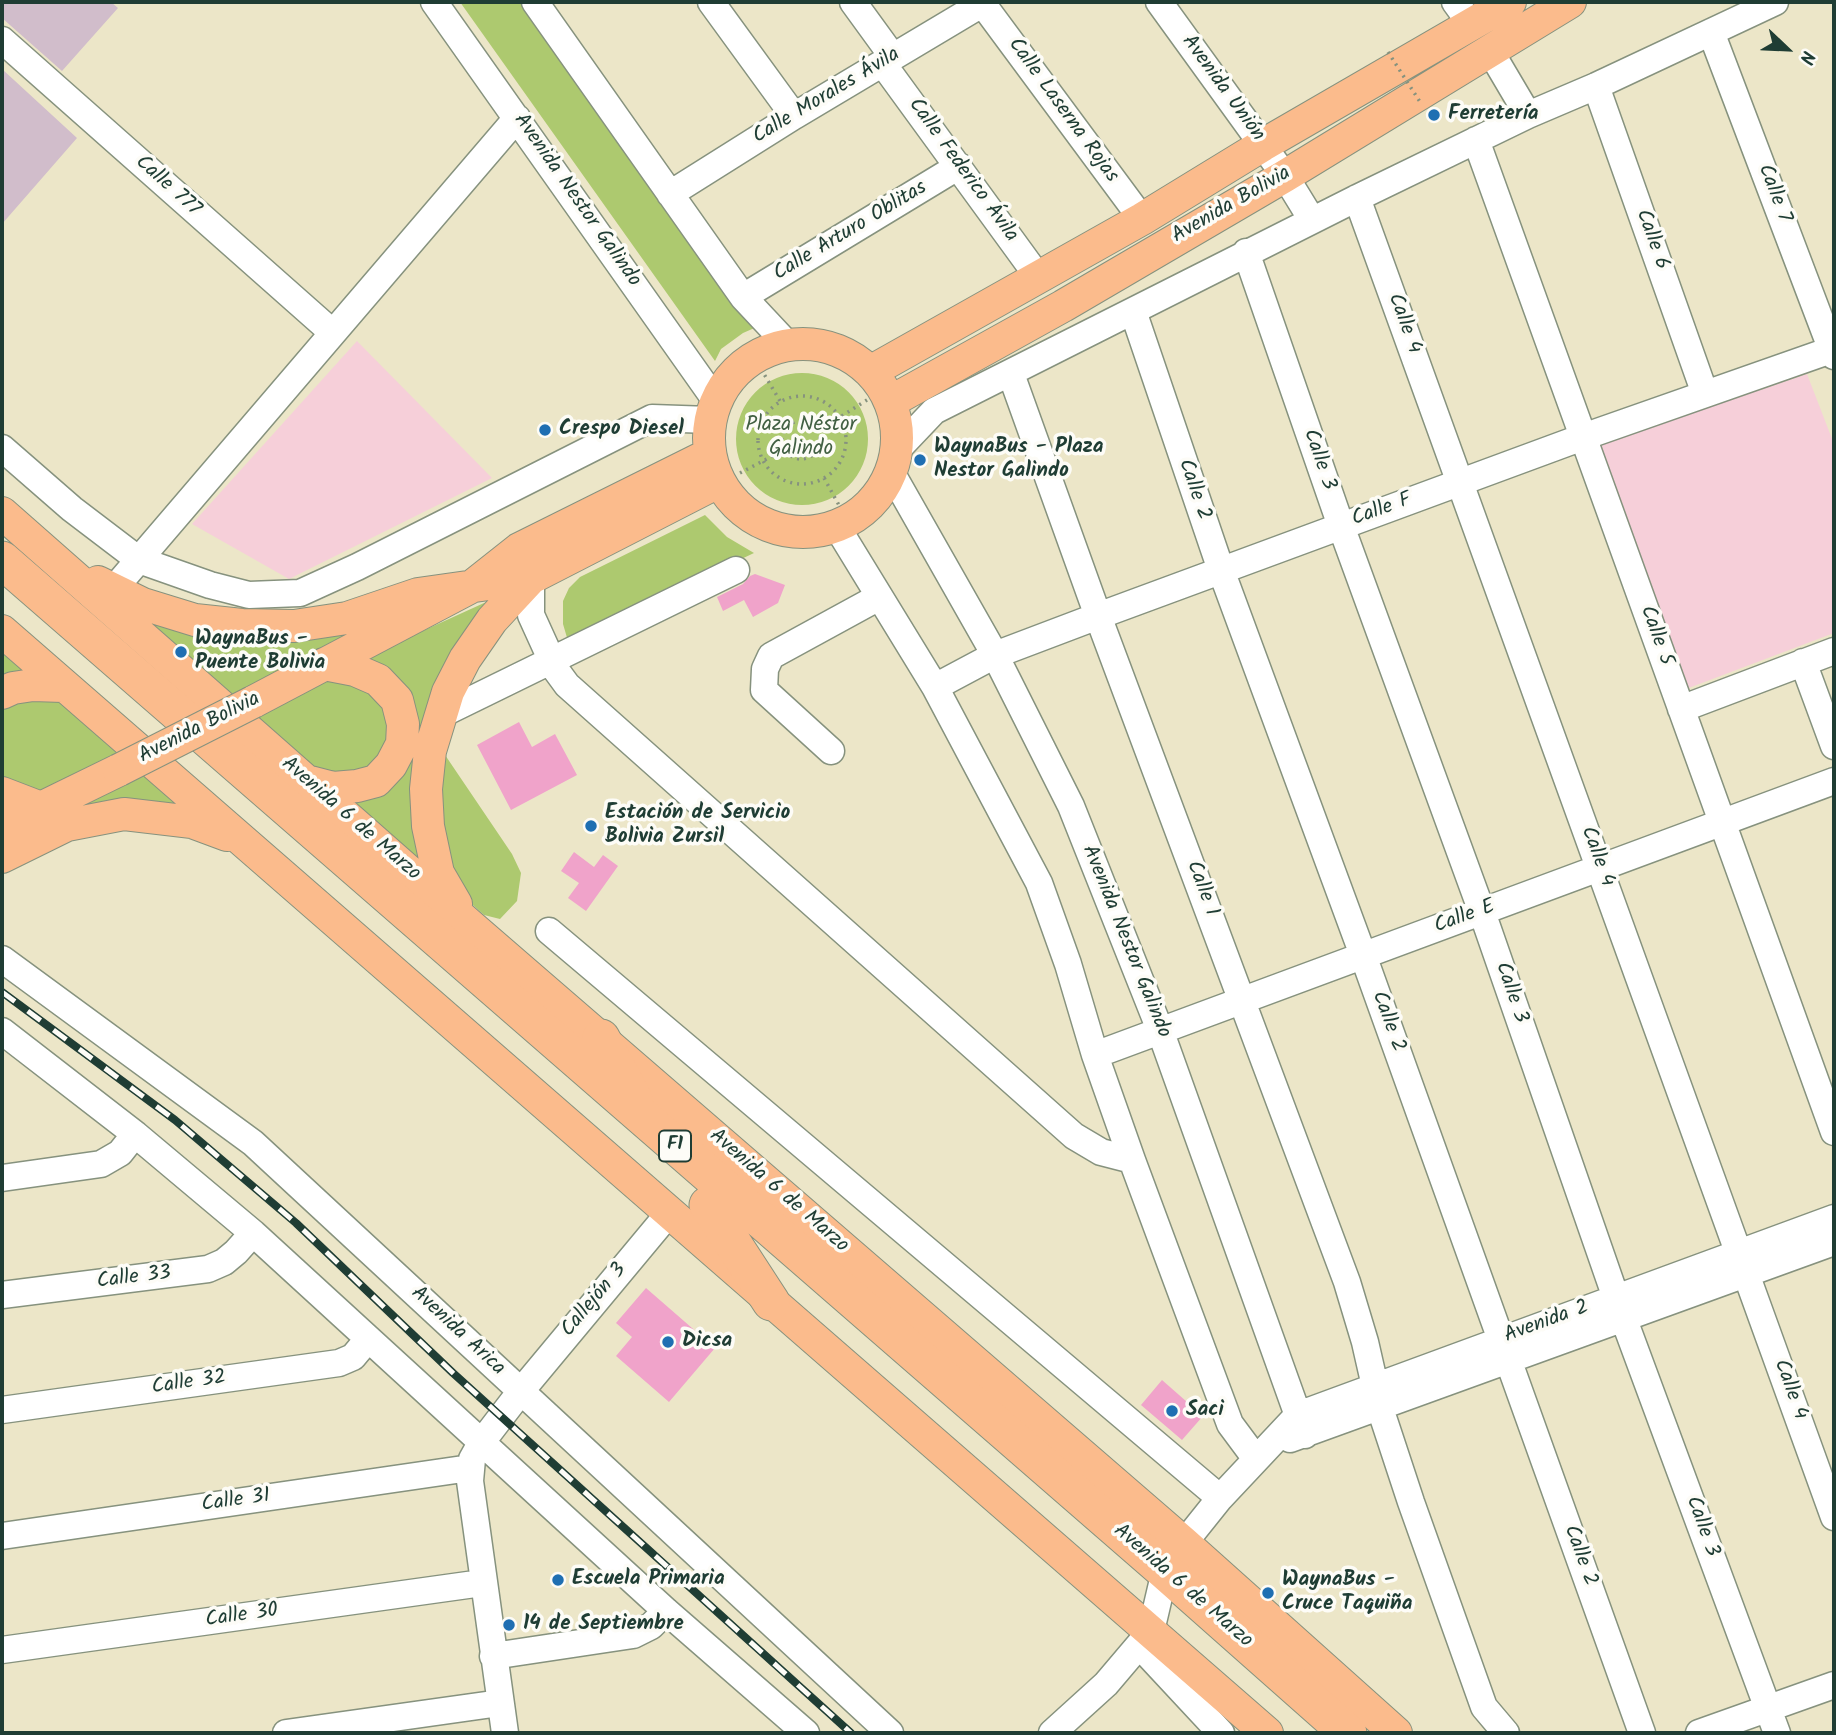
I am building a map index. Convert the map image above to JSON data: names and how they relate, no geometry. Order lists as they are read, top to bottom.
{
  "streets": {
    "highway": ["Avenida 6 de Marzo", "F1"],
    "main road": ["Avenida Bolivia"],
    "street": [
      "Avenida Unión",
      "Calle Morales Ávila",
      "Calle Laserna Rojas",
      "Calle Federico Ávila",
      "Calle 777",
      "Calle 7",
      "Avenida Nestor Galindo",
      "Calle Arturo Oblitas",
      "Calle 6",
      "Calle 4",
      "Calle 3",
      "Calle 2",
      "Calle F",
      "Calle 5",
      "Calle 1",
      "Calle E",
      "Calle 33",
      "Callejón 3",
      "Avenida 2",
      "Avenida Arica",
      "Calle 32",
      "Calle 31",
      "Calle 30"
    ]
  },
  "crossings": [
    ["Avenida Unión", "Avenida Bolivia"],
    ["Calle Morales Ávila", "Calle Laserna Rojas"],
    ["Calle Morales Ávila", "Calle Federico Ávila"],
    ["Calle Laserna Rojas", "Avenida Bolivia"],
    ["Calle Federico Ávila", "Avenida Bolivia"],
    ["Calle Federico Ávila", "Calle Arturo Oblitas"],
    ["Calle 7", "Calle F"],
    ["Avenida Nestor Galindo", "Calle F"],
    ["Avenida Nestor Galindo", "Calle E"],
    ["Avenida Nestor Galindo", "Avenida 2"],
    ["Calle 6", "Calle F"],
    ["Calle 4", "Calle F"],
    ["Calle 4", "Calle E"],
    ["Calle 4", "Avenida 2"],
    ["Calle 3", "Calle F"],
    ["Calle 3", "Calle E"],
    ["Calle 3", "Avenida 2"],
    ["Calle 2", "Calle F"],
    ["Calle 2", "Calle E"],
    ["Calle 2", "Avenida 2"],
    ["Calle F", "Calle 5"],
    ["Calle F", "Calle 1"],
    ["Calle 5", "Calle E"],
    ["Avenida 6 de Marzo", "Callejón 3"],
    ["Avenida 6 de Marzo", "Avenida 2"],
    ["Calle 1", "Calle E"],
    ["Calle 1", "Avenida 2"],
    ["Callejón 3", "Avenida Arica"],
    ["Callejón 3", "Calle 31"]
  ],
  "parks": ["Plaza Néstor Galindo"],
  "places": [
    "Ferretería",
    "Crespo Diesel",
    "WaynaBus - Plaza Nestor Galindo",
    "WaynaBus - Puente Bolivia",
    "Estación de Servicio Bolivia Zursil",
    "Dicsa",
    "Saci",
    "Escuela Primaria",
    "WaynaBus - Cruce Taquiña",
    "14 de Septiembre"
  ],
  "north": "bottom right"
}
